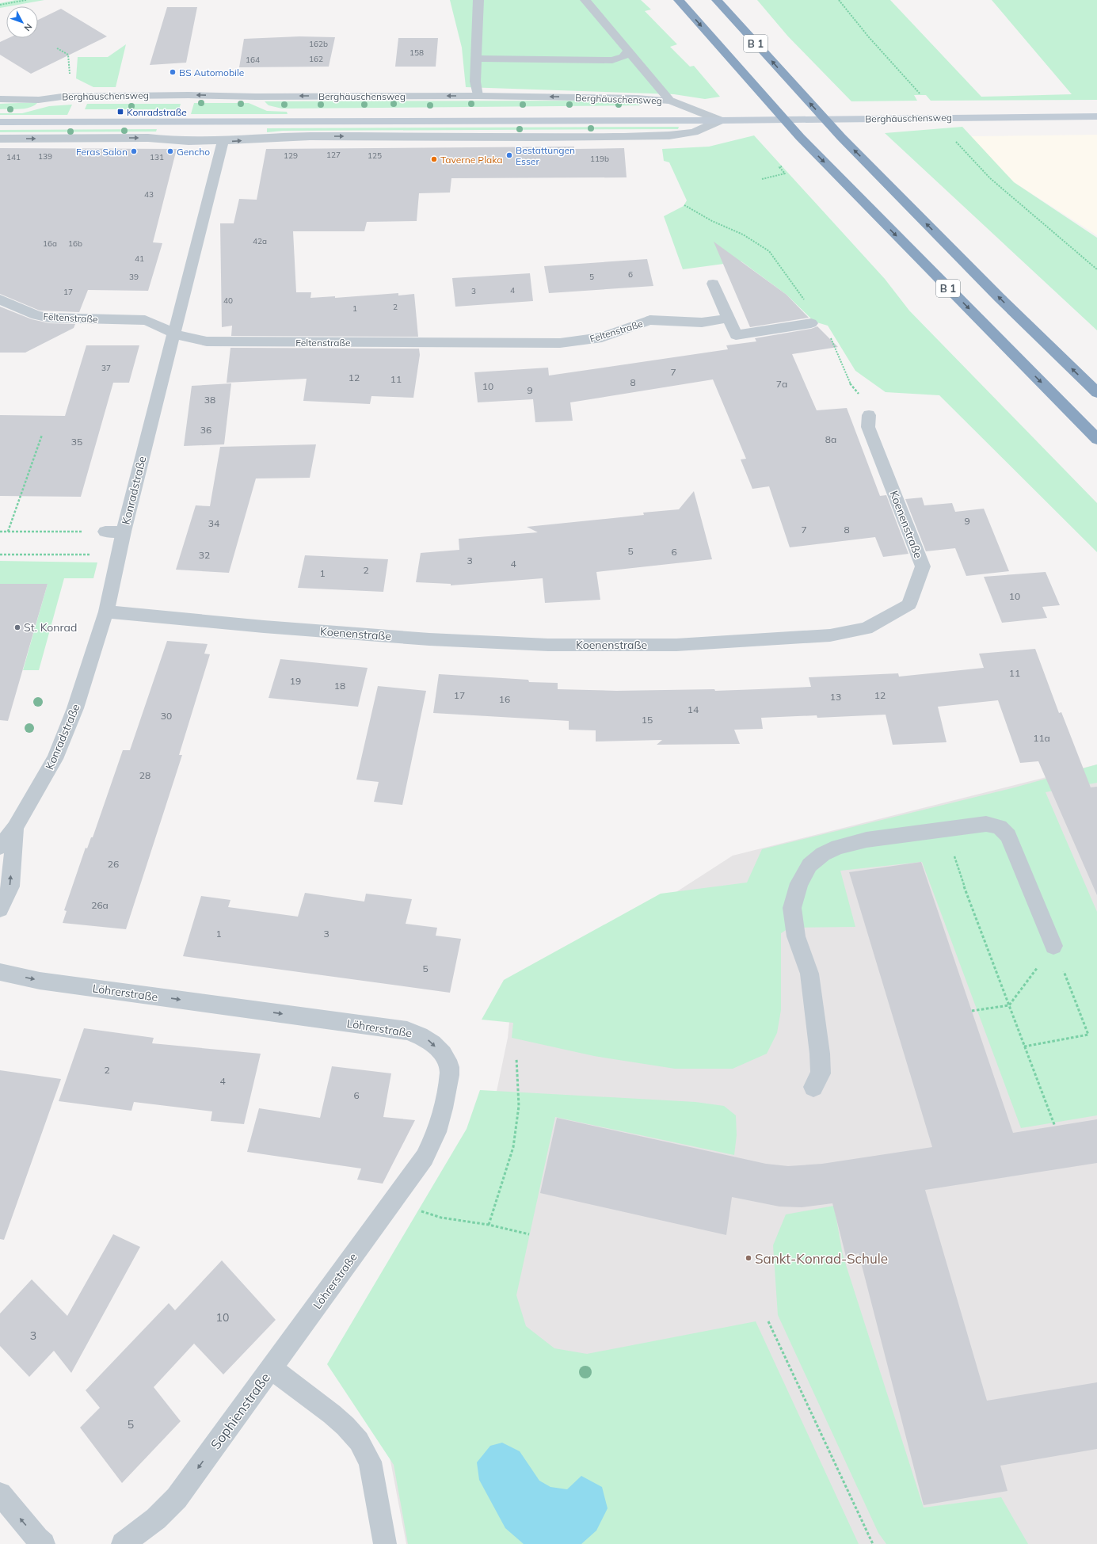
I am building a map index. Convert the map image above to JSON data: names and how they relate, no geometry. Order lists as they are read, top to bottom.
{
  "streets": {
    "highway": ["B 1"],
    "main road": ["Berghäuschensweg"],
    "street": [
      "Feltenstraße",
      "Konradstraße",
      "Koenenstraße",
      "Löhrerstraße",
      "Sophienstraße"
    ]
  },
  "crossings": [
    ["Berghäuschensweg", "Konradstraße"],
    ["Feltenstraße", "Konradstraße"],
    ["Konradstraße", "Koenenstraße"],
    ["Löhrerstraße", "Sophienstraße"]
  ],
  "one_way": ["Sophienstraße"],
  "places": {
    "other": [
      "BS Automobile",
      "Feras Salon",
      "Gencho",
      "Bestattungen Esser",
      "Taverne Plaka",
      "St. Konrad",
      "Sankt-Konrad-Schule"
    ],
    "transit": ["Konradstraße"]
  },
  "house_numbers": [
    "162b",
    "158",
    "162",
    "164",
    "127",
    "129",
    "125",
    "139",
    "141",
    "131",
    "119b",
    "43",
    "42a",
    "16a",
    "16b",
    "41",
    "6",
    "39",
    "5",
    "4",
    "3",
    "17",
    "40",
    "2",
    "1",
    "37",
    "7",
    "12",
    "11",
    "8",
    "7a",
    "10",
    "9",
    "38",
    "36",
    "8a",
    "35",
    "9",
    "34",
    "7",
    "8",
    "5",
    "6",
    "32",
    "3",
    "4",
    "2",
    "1",
    "10",
    "11",
    "19",
    "18",
    "17",
    "12",
    "13",
    "16",
    "14",
    "30",
    "15",
    "11a",
    "28",
    "26",
    "26a",
    "1",
    "3",
    "5",
    "2",
    "4",
    "6",
    "10",
    "3",
    "5"
  ],
  "north": "bottom right"
}
